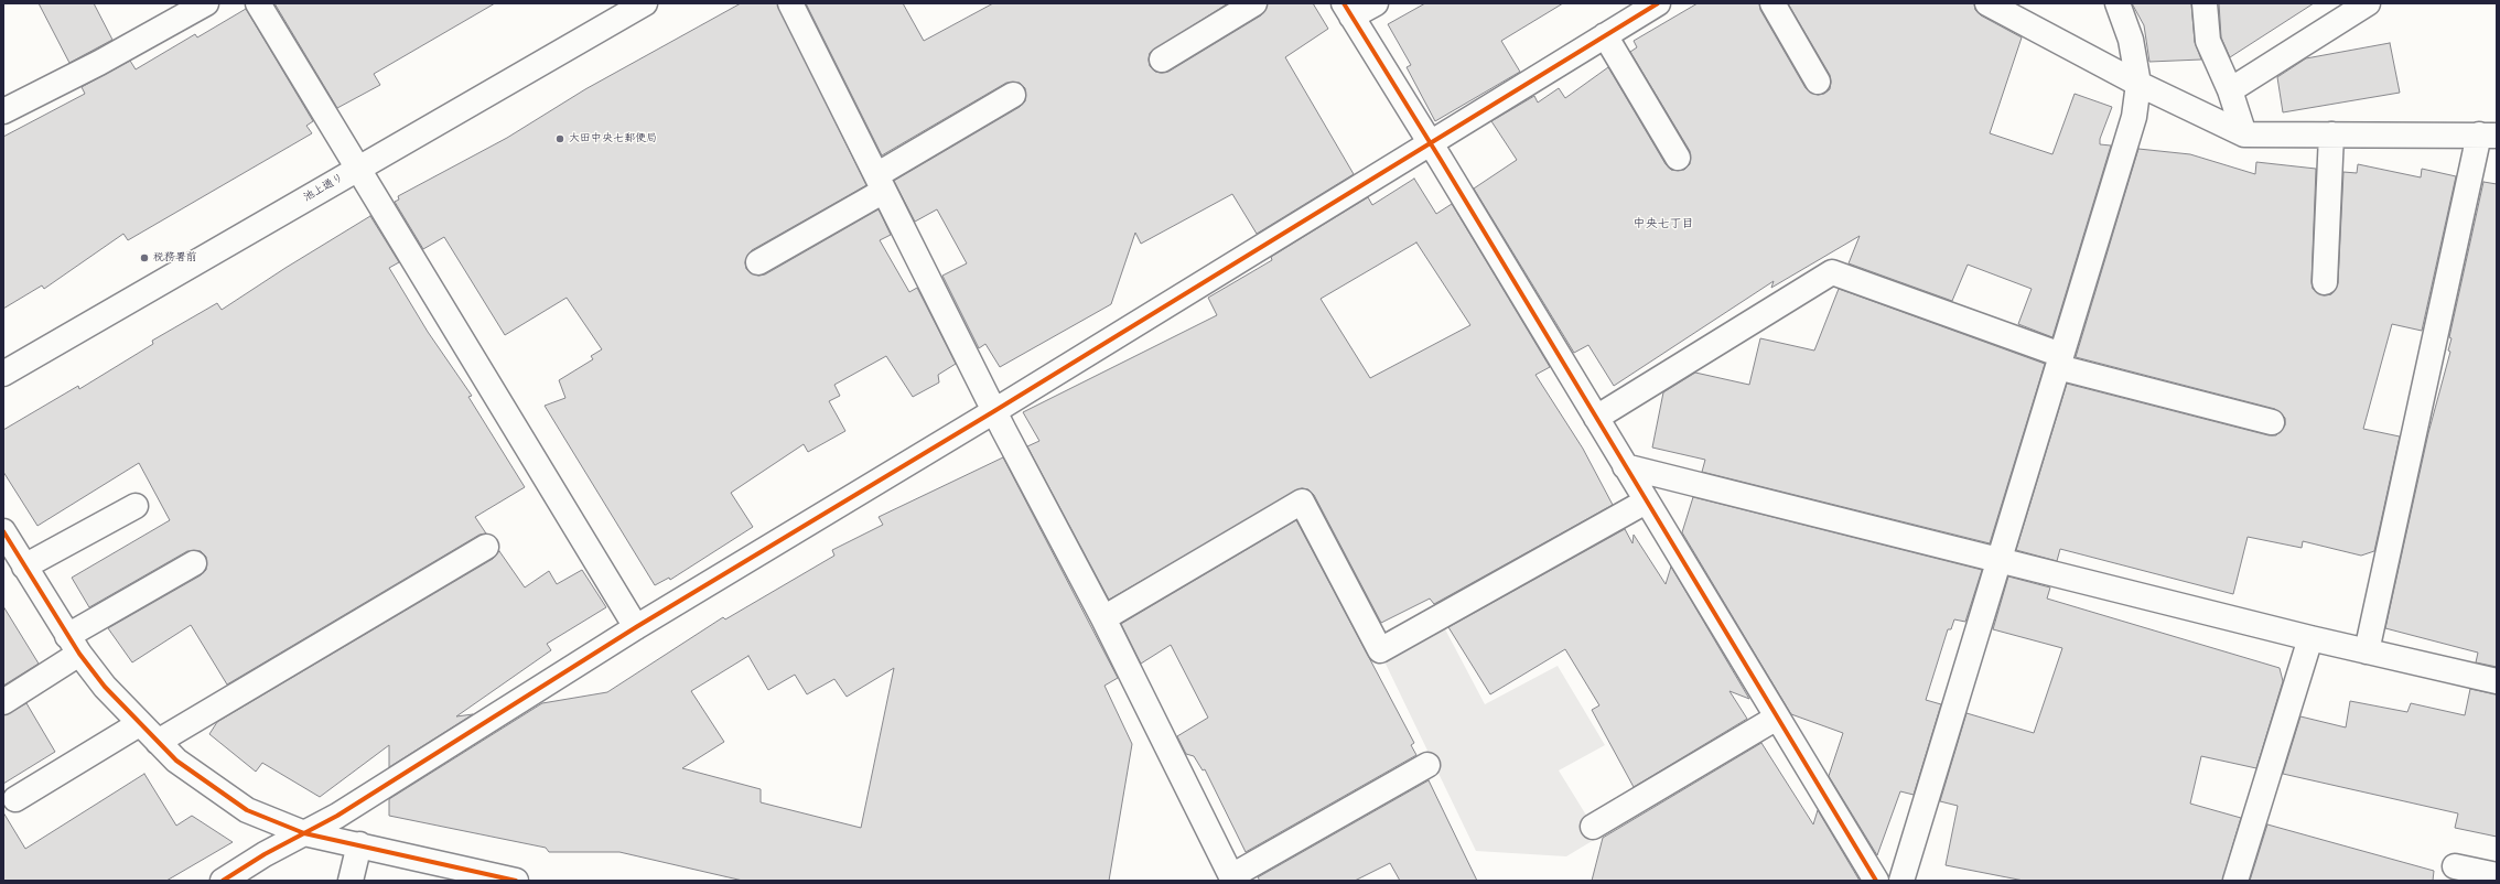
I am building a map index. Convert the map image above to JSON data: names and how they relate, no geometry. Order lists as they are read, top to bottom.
{
  "streets": {
    "street": ["池上通り"]
  },
  "districts": ["中央七丁目"],
  "places": ["大田中央七郵便局", "税務署前"]
}
